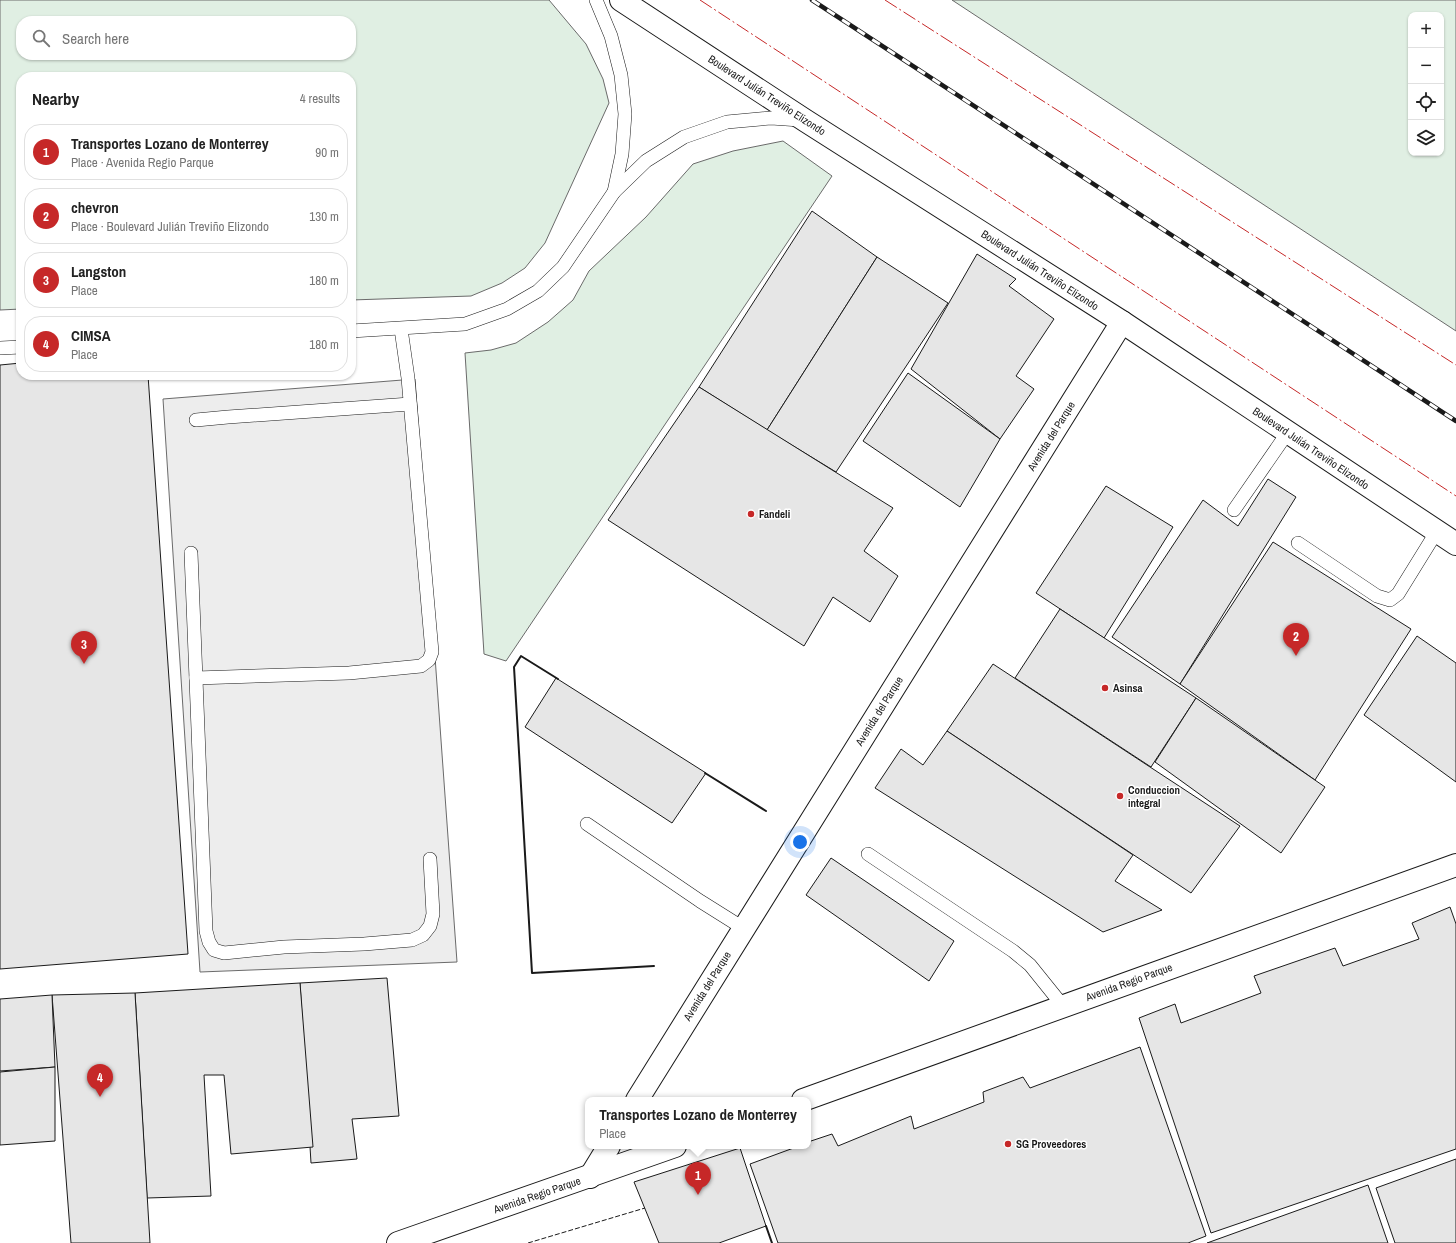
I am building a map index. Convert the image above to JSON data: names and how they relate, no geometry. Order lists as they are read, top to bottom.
{
  "streets": {
    "street": ["Boulevard Julián Treviño Elizondo", "Avenida del Parque", "Avenida Regio Parque"]
  },
  "crossings": [
    ["Boulevard Julián Treviño Elizondo", "Avenida del Parque"]
  ],
  "places": [
    "Fandeli",
    "Asinsa",
    "Conduccion integral",
    "SG Proveedores"
  ],
  "page": {
    "map_buttons": ["+", "−"],
    "search": "Search here",
    "heading": ["Nearby", "4 results"],
    "list": [
      {
        "mark": "1",
        "name": "Transportes Lozano de Monterrey",
        "note": "Place · Avenida Regio Parque",
        "value": "90 m"
      },
      {
        "mark": "2",
        "name": "chevron",
        "note": "Place · Boulevard Julián Treviño Elizondo",
        "value": "130 m"
      },
      {
        "mark": "3",
        "name": "Langston",
        "note": "Place",
        "value": "180 m"
      },
      {
        "mark": "4",
        "name": "CIMSA",
        "note": "Place",
        "value": "180 m"
      }
    ],
    "pins": [
      "2",
      "3",
      "4",
      "1"
    ],
    "popup": ["Transportes Lozano de Monterrey", "Place"]
  }
}
